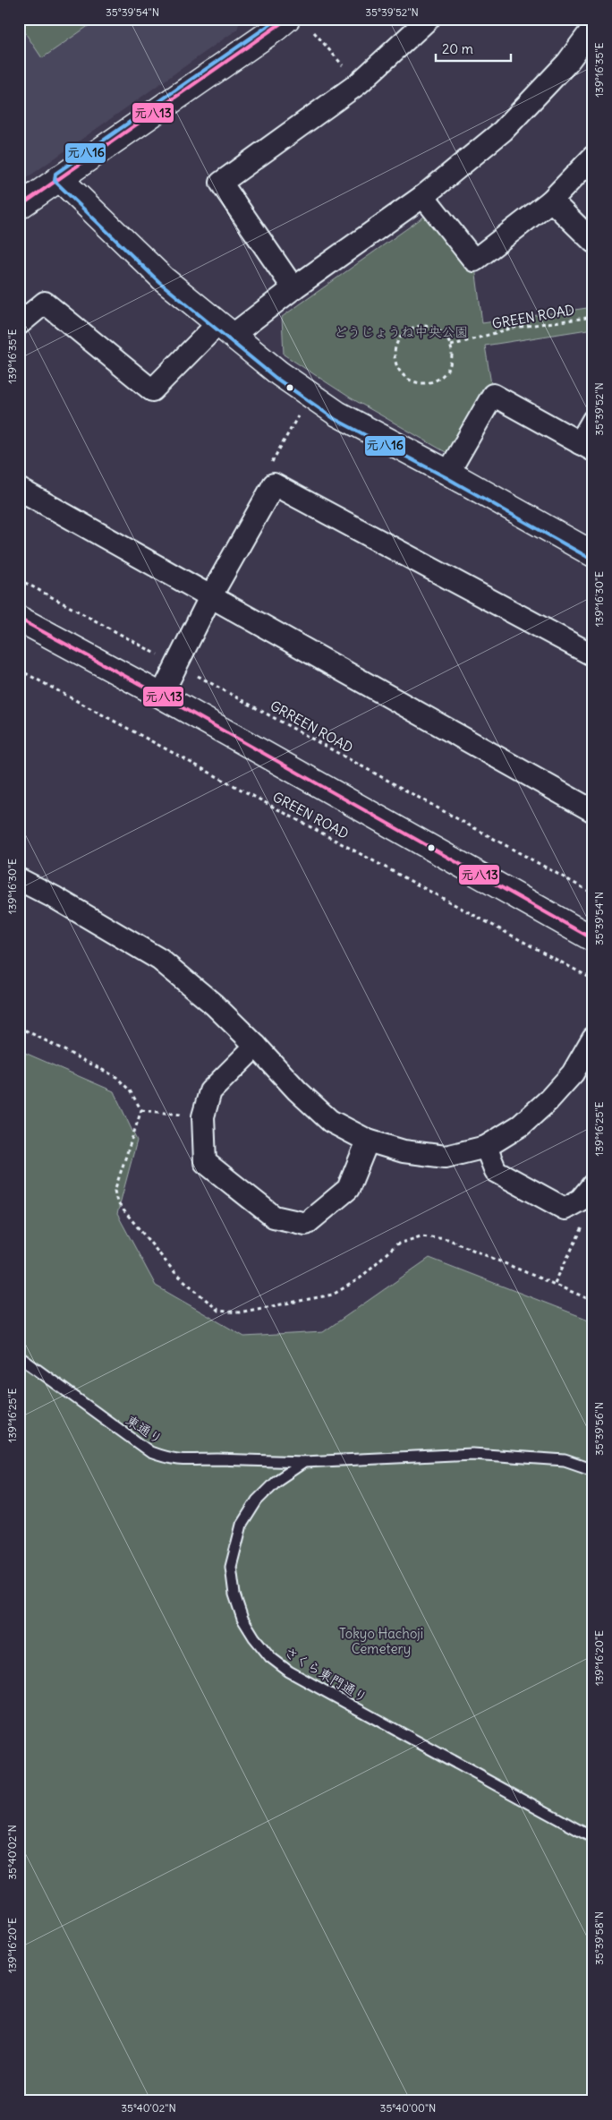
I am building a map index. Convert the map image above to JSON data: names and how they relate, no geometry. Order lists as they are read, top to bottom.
{
  "streets": {
    "lane": ["東通り", "さくら東門通り"],
    "path": ["GREEN ROAD", "GRREEN ROAD"]
  },
  "crossings": [
    ["東通り", "さくら東門通り"]
  ],
  "parks": ["どうじょうね中央公園", "Tokyo Hachoji Cemetery"],
  "lines": ["transit line 元八13", "transit line 元八16"],
  "scale_bar": "20 m",
  "coordinates": [
    "35°39'54\"N",
    "35°39'52\"N",
    "139°16'35\"E",
    "139°16'30\"E",
    "139°16'25\"E",
    "35°39'56\"N",
    "139°16'20\"E",
    "35°40'02\"N",
    "35°39'58\"N",
    "35°40'00\"N"
  ]
}
